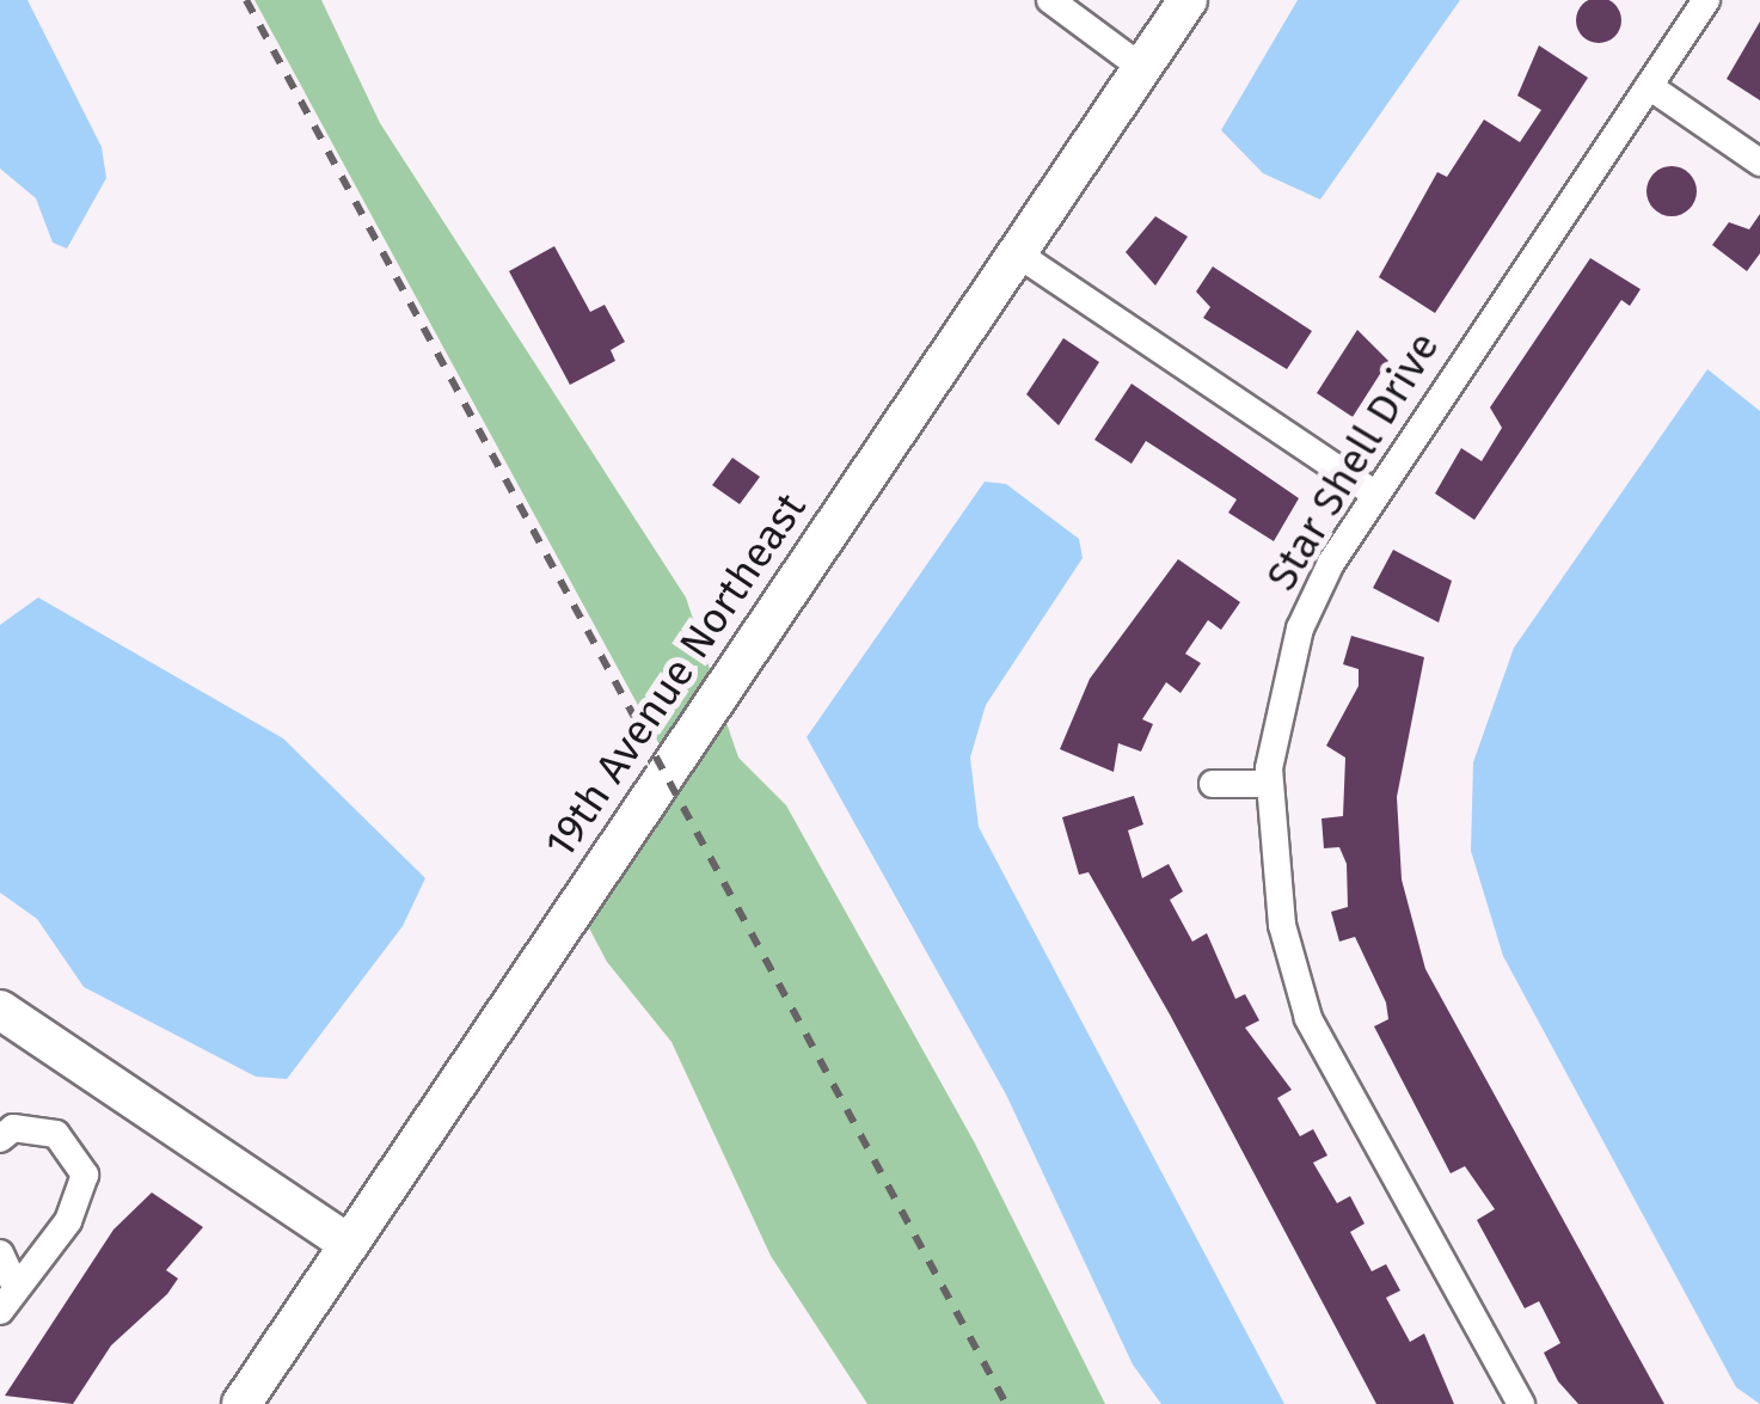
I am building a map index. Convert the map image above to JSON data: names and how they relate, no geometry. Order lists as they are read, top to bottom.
{
  "streets": {
    "street": ["Star Shell Drive", "19th Avenue Northeast"]
  }
}
